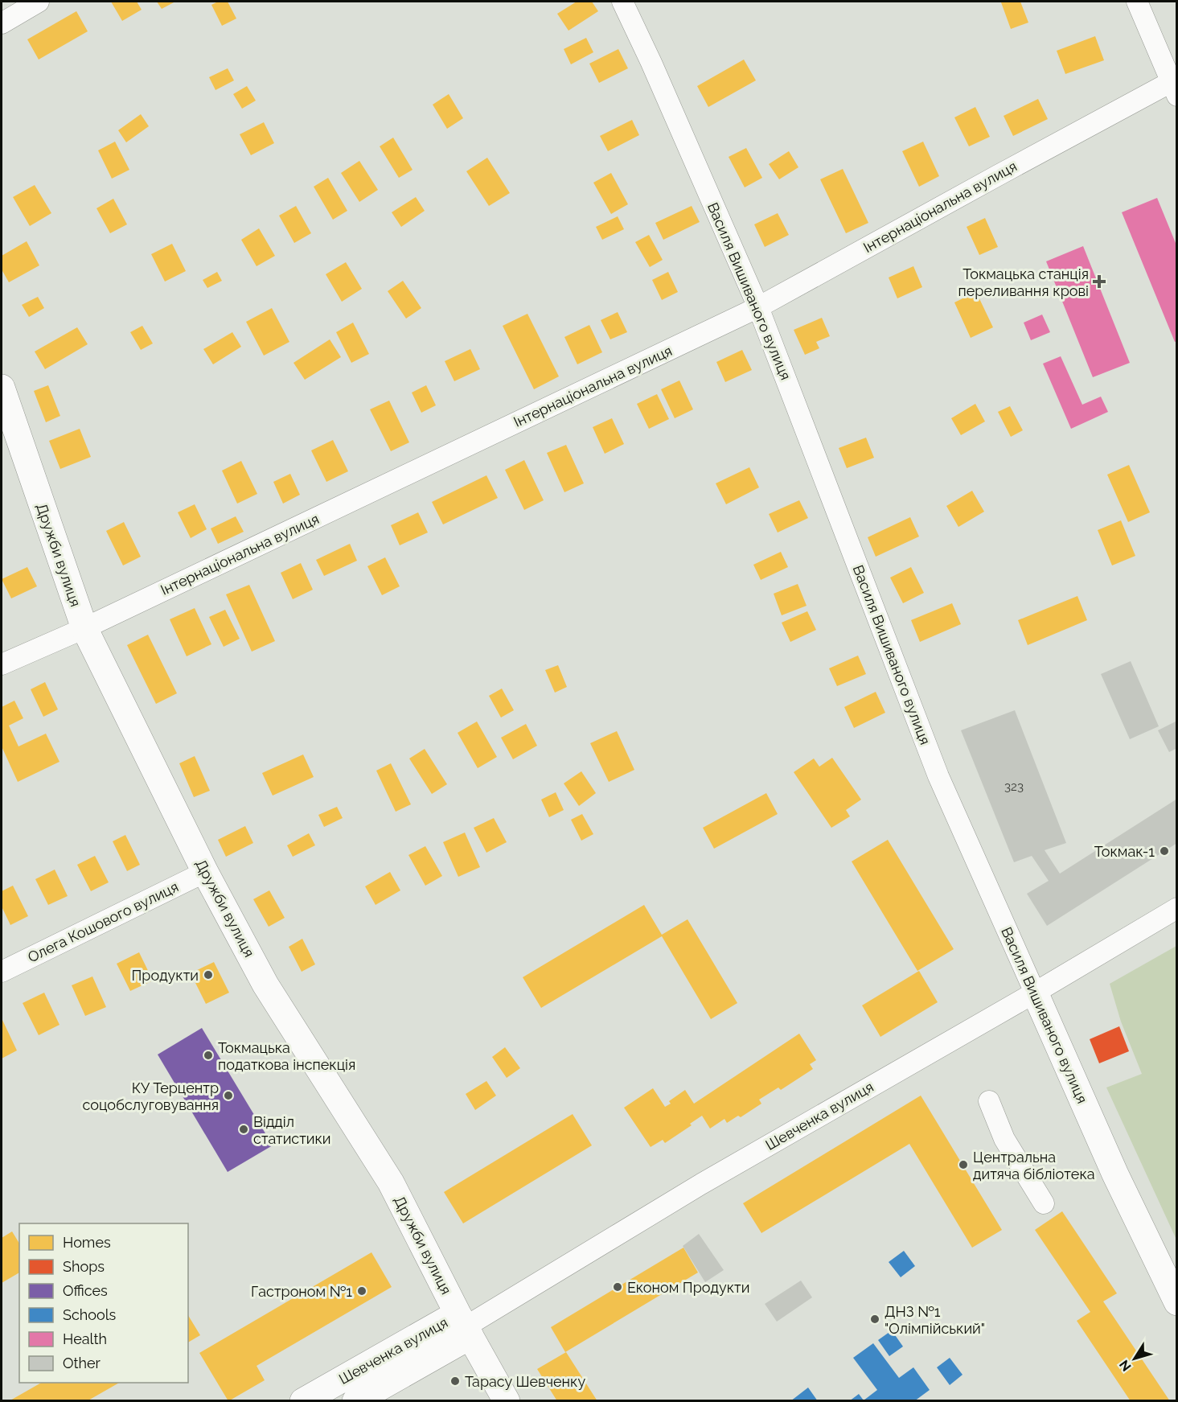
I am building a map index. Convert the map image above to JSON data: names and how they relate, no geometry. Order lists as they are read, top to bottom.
{
  "streets": {
    "street": [
      "Інтернаціональна вулиця",
      "Василя Вишиваного вулиця",
      "Дружби вулиця",
      "Олега Кошового вулиця",
      "Шевченка вулиця"
    ]
  },
  "crossings": [
    ["Інтернаціональна вулиця", "Василя Вишиваного вулиця"],
    ["Інтернаціональна вулиця", "Дружби вулиця"],
    ["Василя Вишиваного вулиця", "Шевченка вулиця"],
    ["Дружби вулиця", "Олега Кошового вулиця"],
    ["Дружби вулиця", "Шевченка вулиця"]
  ],
  "places": {
    "health": ["Токмацька станція переливання крові"],
    "other": [
      "Токмак-1",
      "Продукти",
      "Токмацька податкова інспекція",
      "КУ Терцентр соцобслуговування",
      "Відділ статистики",
      "Центральна дитяча бібліотека",
      "Економ Продукти",
      "Гастроном №1",
      "ДНЗ №1 \"Олімпійський\"",
      "Тарасу Шевченку"
    ]
  },
  "house_numbers": ["323"],
  "legend": [
    "Homes",
    "Shops",
    "Offices",
    "Schools",
    "Health",
    "Other"
  ],
  "north": "bottom left"
}
